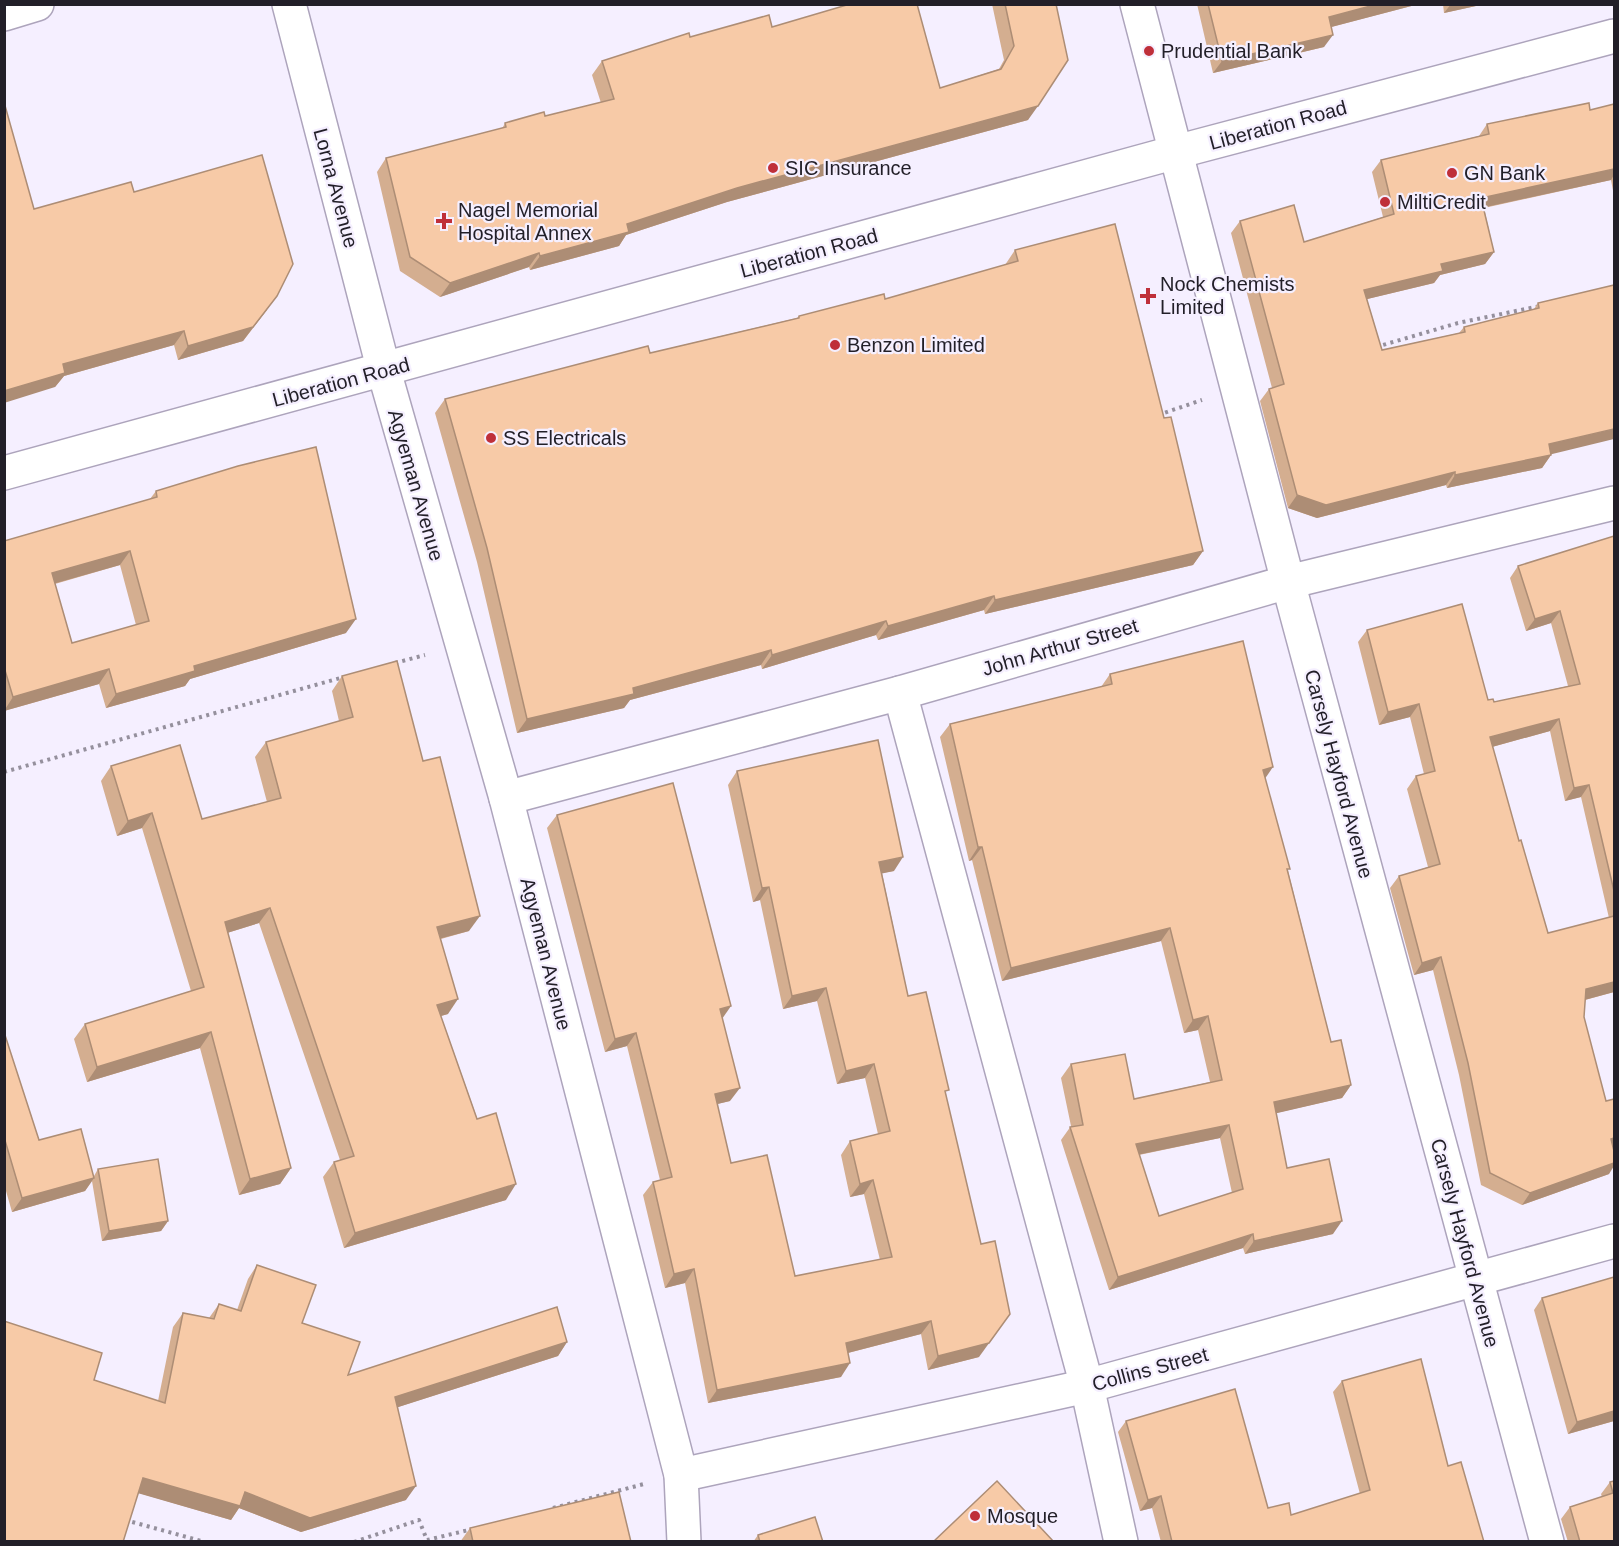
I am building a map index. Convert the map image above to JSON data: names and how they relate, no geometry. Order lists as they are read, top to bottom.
{
  "streets": {
    "street": [
      "Liberation Road",
      "Lorna Avenue",
      "Agyeman Avenue",
      "John Arthur Street",
      "Carsely Hayford Avenue",
      "Collins Street"
    ]
  },
  "crossings": [
    ["Liberation Road", "Lorna Avenue"],
    ["Liberation Road", "Agyeman Avenue"],
    ["Liberation Road", "Carsely Hayford Avenue"],
    ["Lorna Avenue", "Agyeman Avenue"],
    ["Agyeman Avenue", "John Arthur Street"],
    ["Agyeman Avenue", "Collins Street"],
    ["John Arthur Street", "Carsely Hayford Avenue"],
    ["Carsely Hayford Avenue", "Collins Street"]
  ],
  "places": {
    "other": [
      "Prudential Bank",
      "SIC Insurance",
      "GN Bank",
      "MiltiCredit",
      "Benzon Limited",
      "SS Electricals",
      "Mosque"
    ],
    "health": ["Nagel Memorial Hospital Annex", "Nock Chemists Limited"]
  }
}
